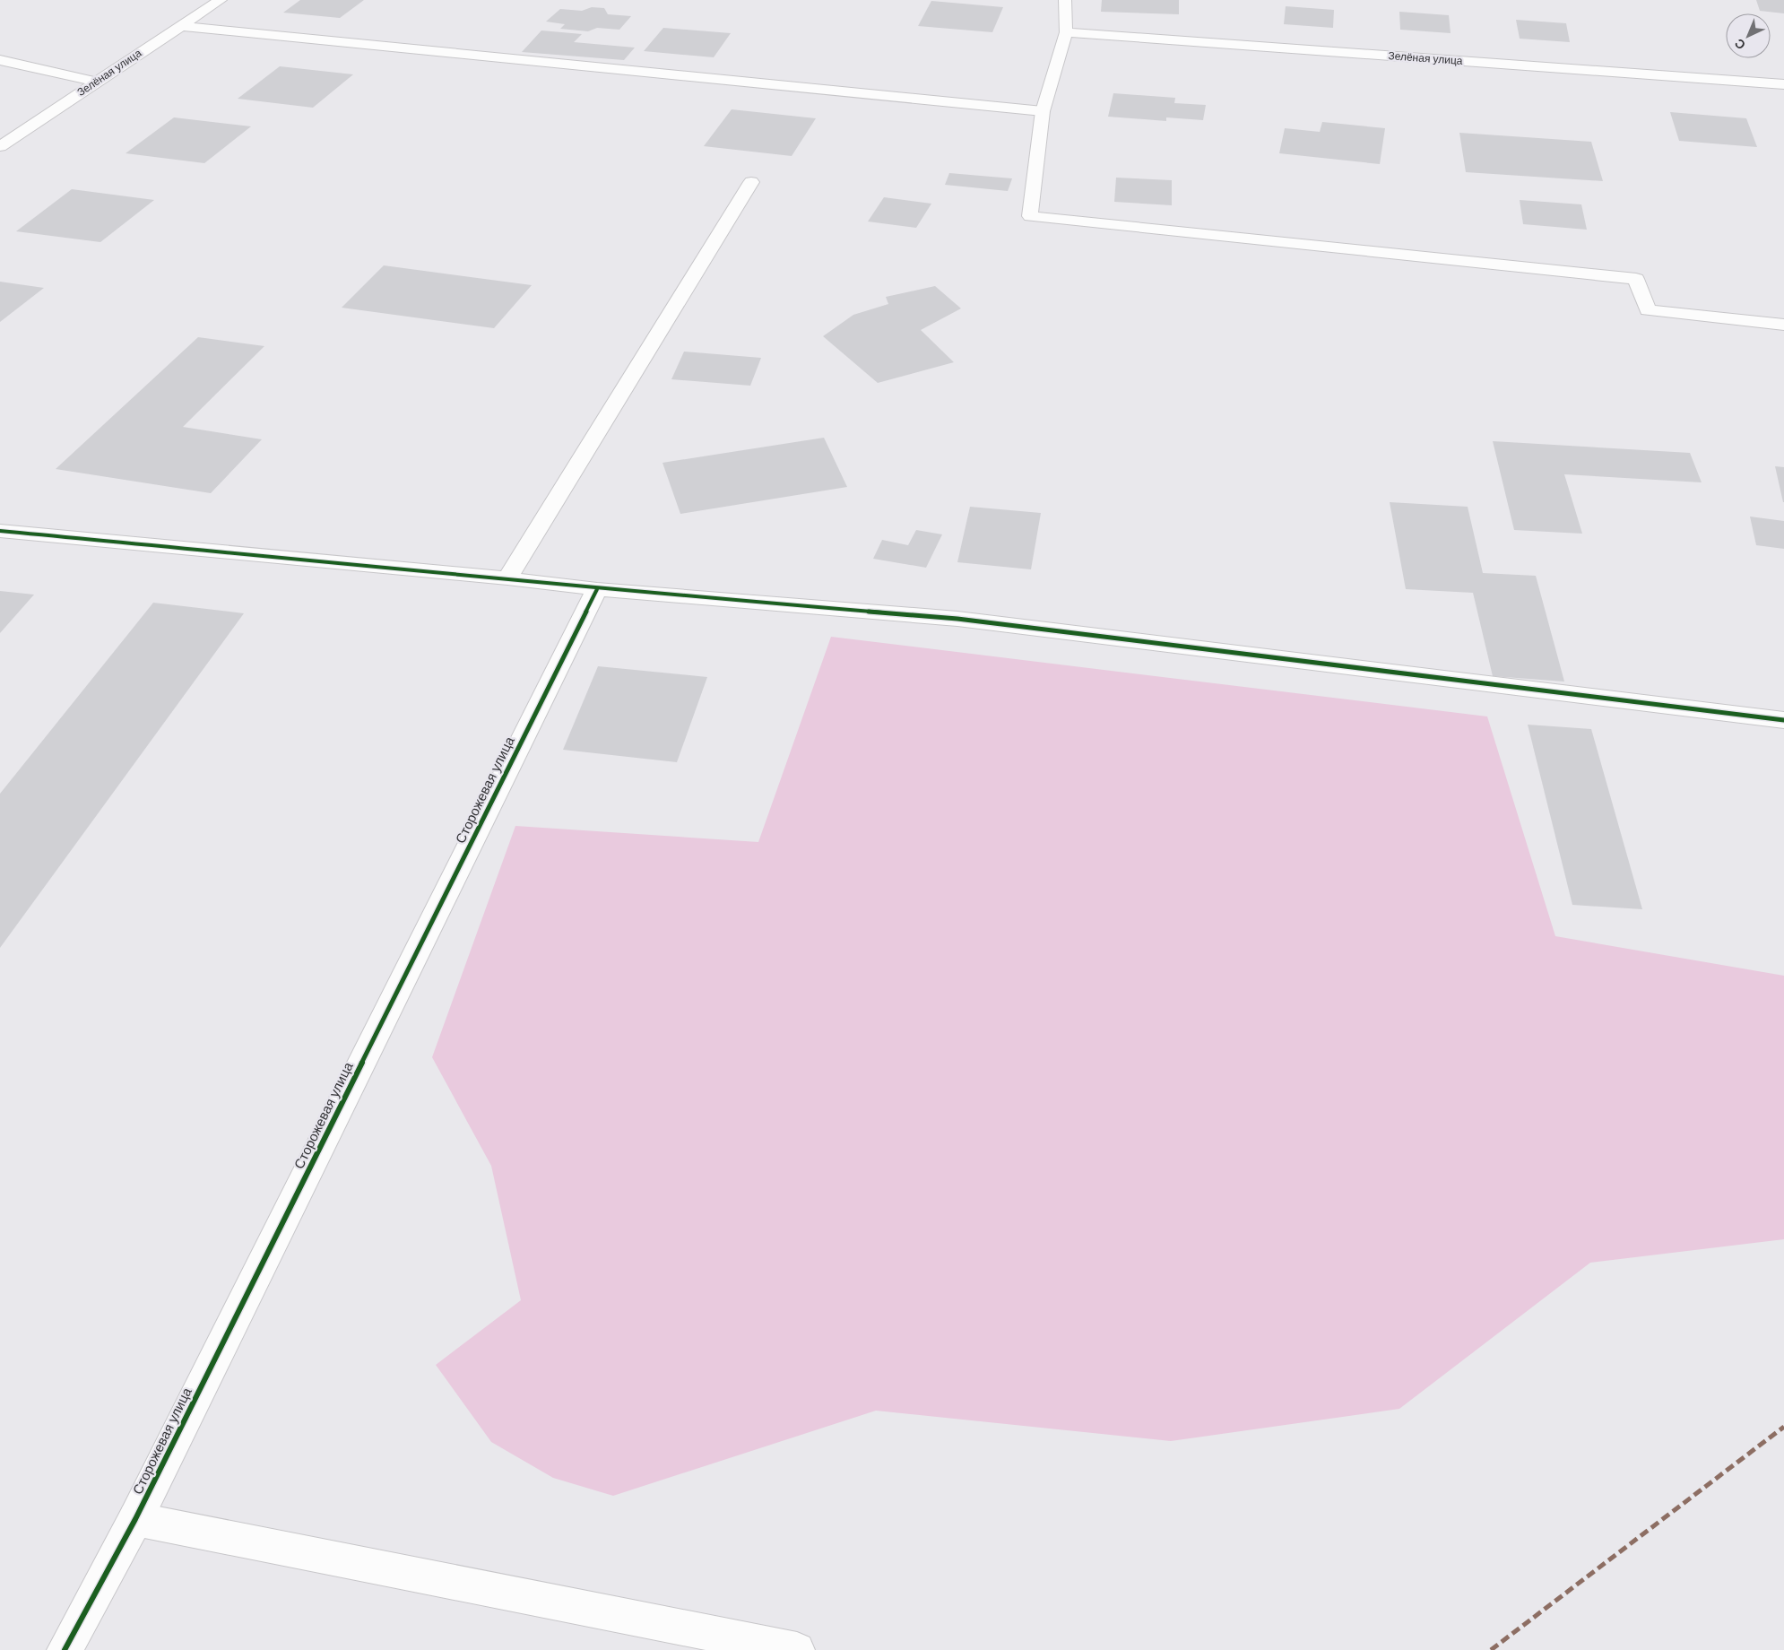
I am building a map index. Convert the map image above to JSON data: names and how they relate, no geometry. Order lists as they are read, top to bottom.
{
  "streets": {
    "street": ["Зелёная улица", "Сторожевая улица"]
  },
  "north": "bottom left"
}
